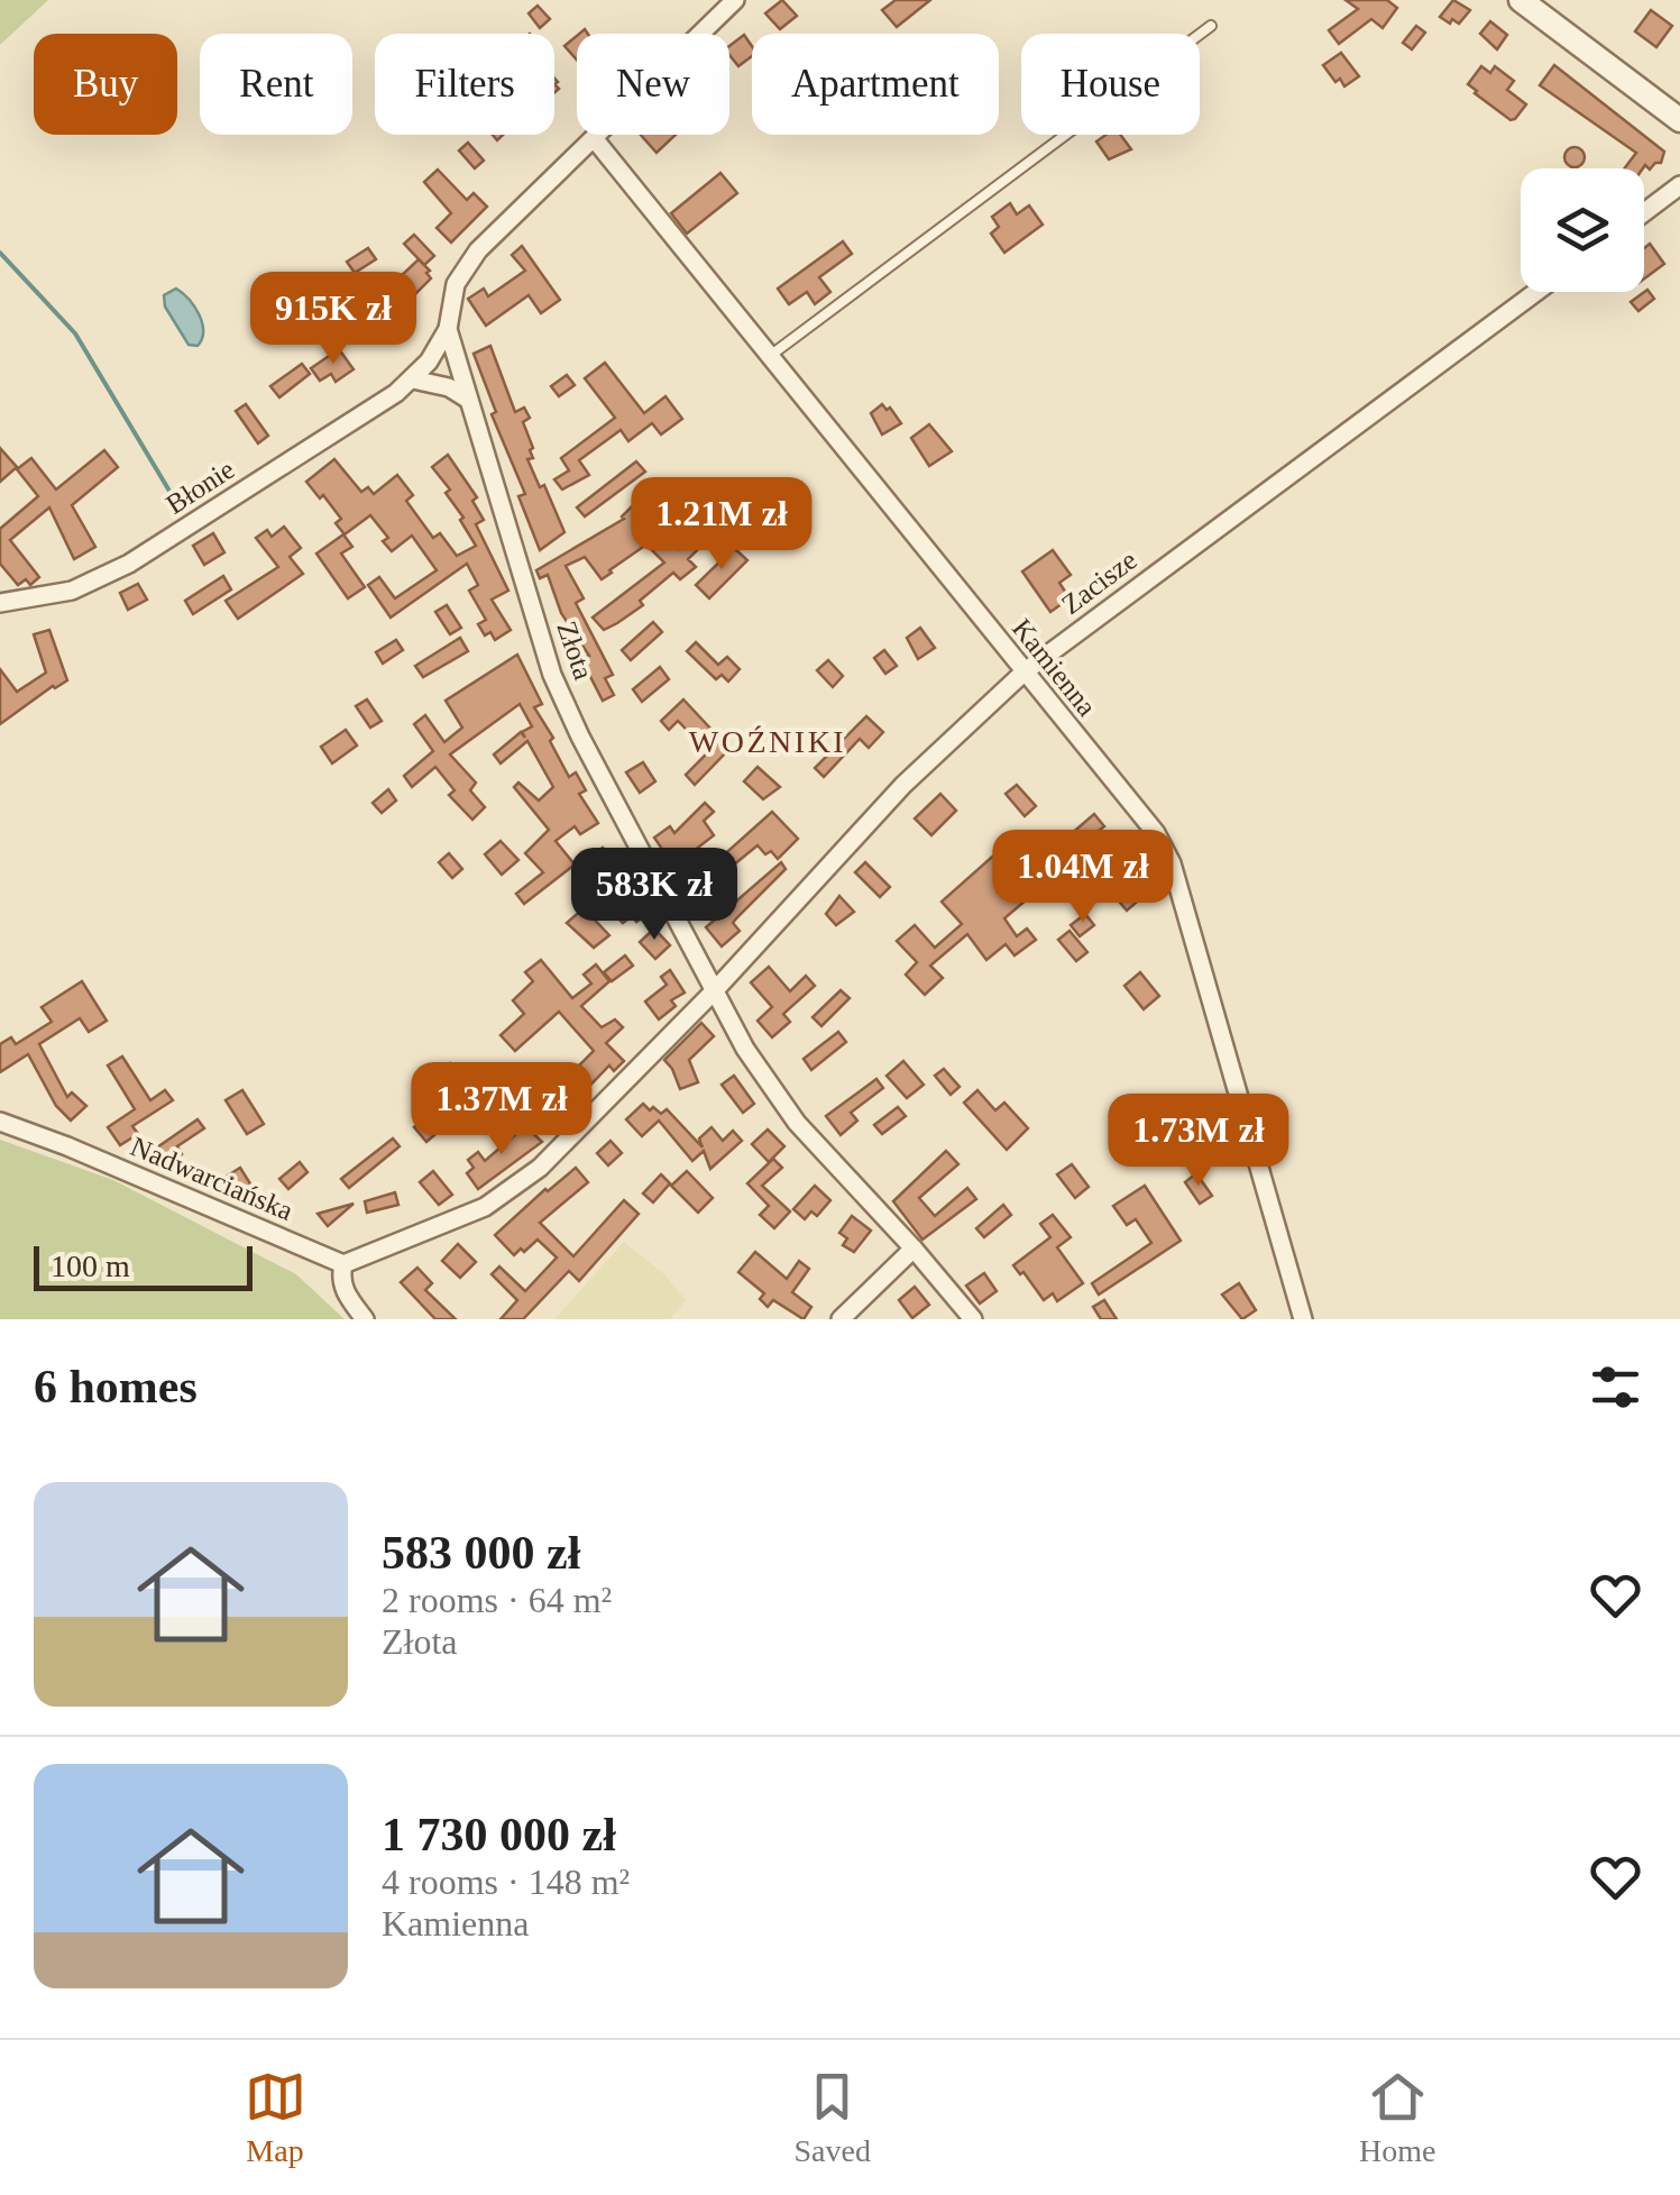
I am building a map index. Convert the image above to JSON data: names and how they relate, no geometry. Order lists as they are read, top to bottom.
{
  "streets": {
    "street": [
      "Błonie",
      "Zacisze",
      "Złota",
      "Kamienna",
      "Nadwarciańska"
    ]
  },
  "crossings": [
    ["Błonie", "Złota"],
    ["Zacisze", "Złota"],
    ["Zacisze", "Kamienna"],
    ["Zacisze", "Nadwarciańska"],
    ["Złota", "Kamienna"]
  ],
  "districts": ["WOŹNIKI"],
  "scale_bar": "100 m",
  "page": {
    "chip": [
      "Buy",
      "Rent",
      "Filters",
      "New",
      "Apartment",
      "House"
    ],
    "price": [
      "915K zł",
      "1.21M zł",
      "1.04M zł",
      "583K zł",
      "1.37M zł",
      "1.73M zł"
    ],
    "scale": "100 m",
    "heading": "6 homes",
    "list": [
      {
        "name": "583 000 zł",
        "note": "2 rooms · 64 m² · Złota"
      },
      {
        "name": "1 730 000 zł",
        "note": "4 rooms · 148 m² · Kamienna"
      }
    ],
    "tabs": ["Map", "Saved", "Home"]
  }
}
